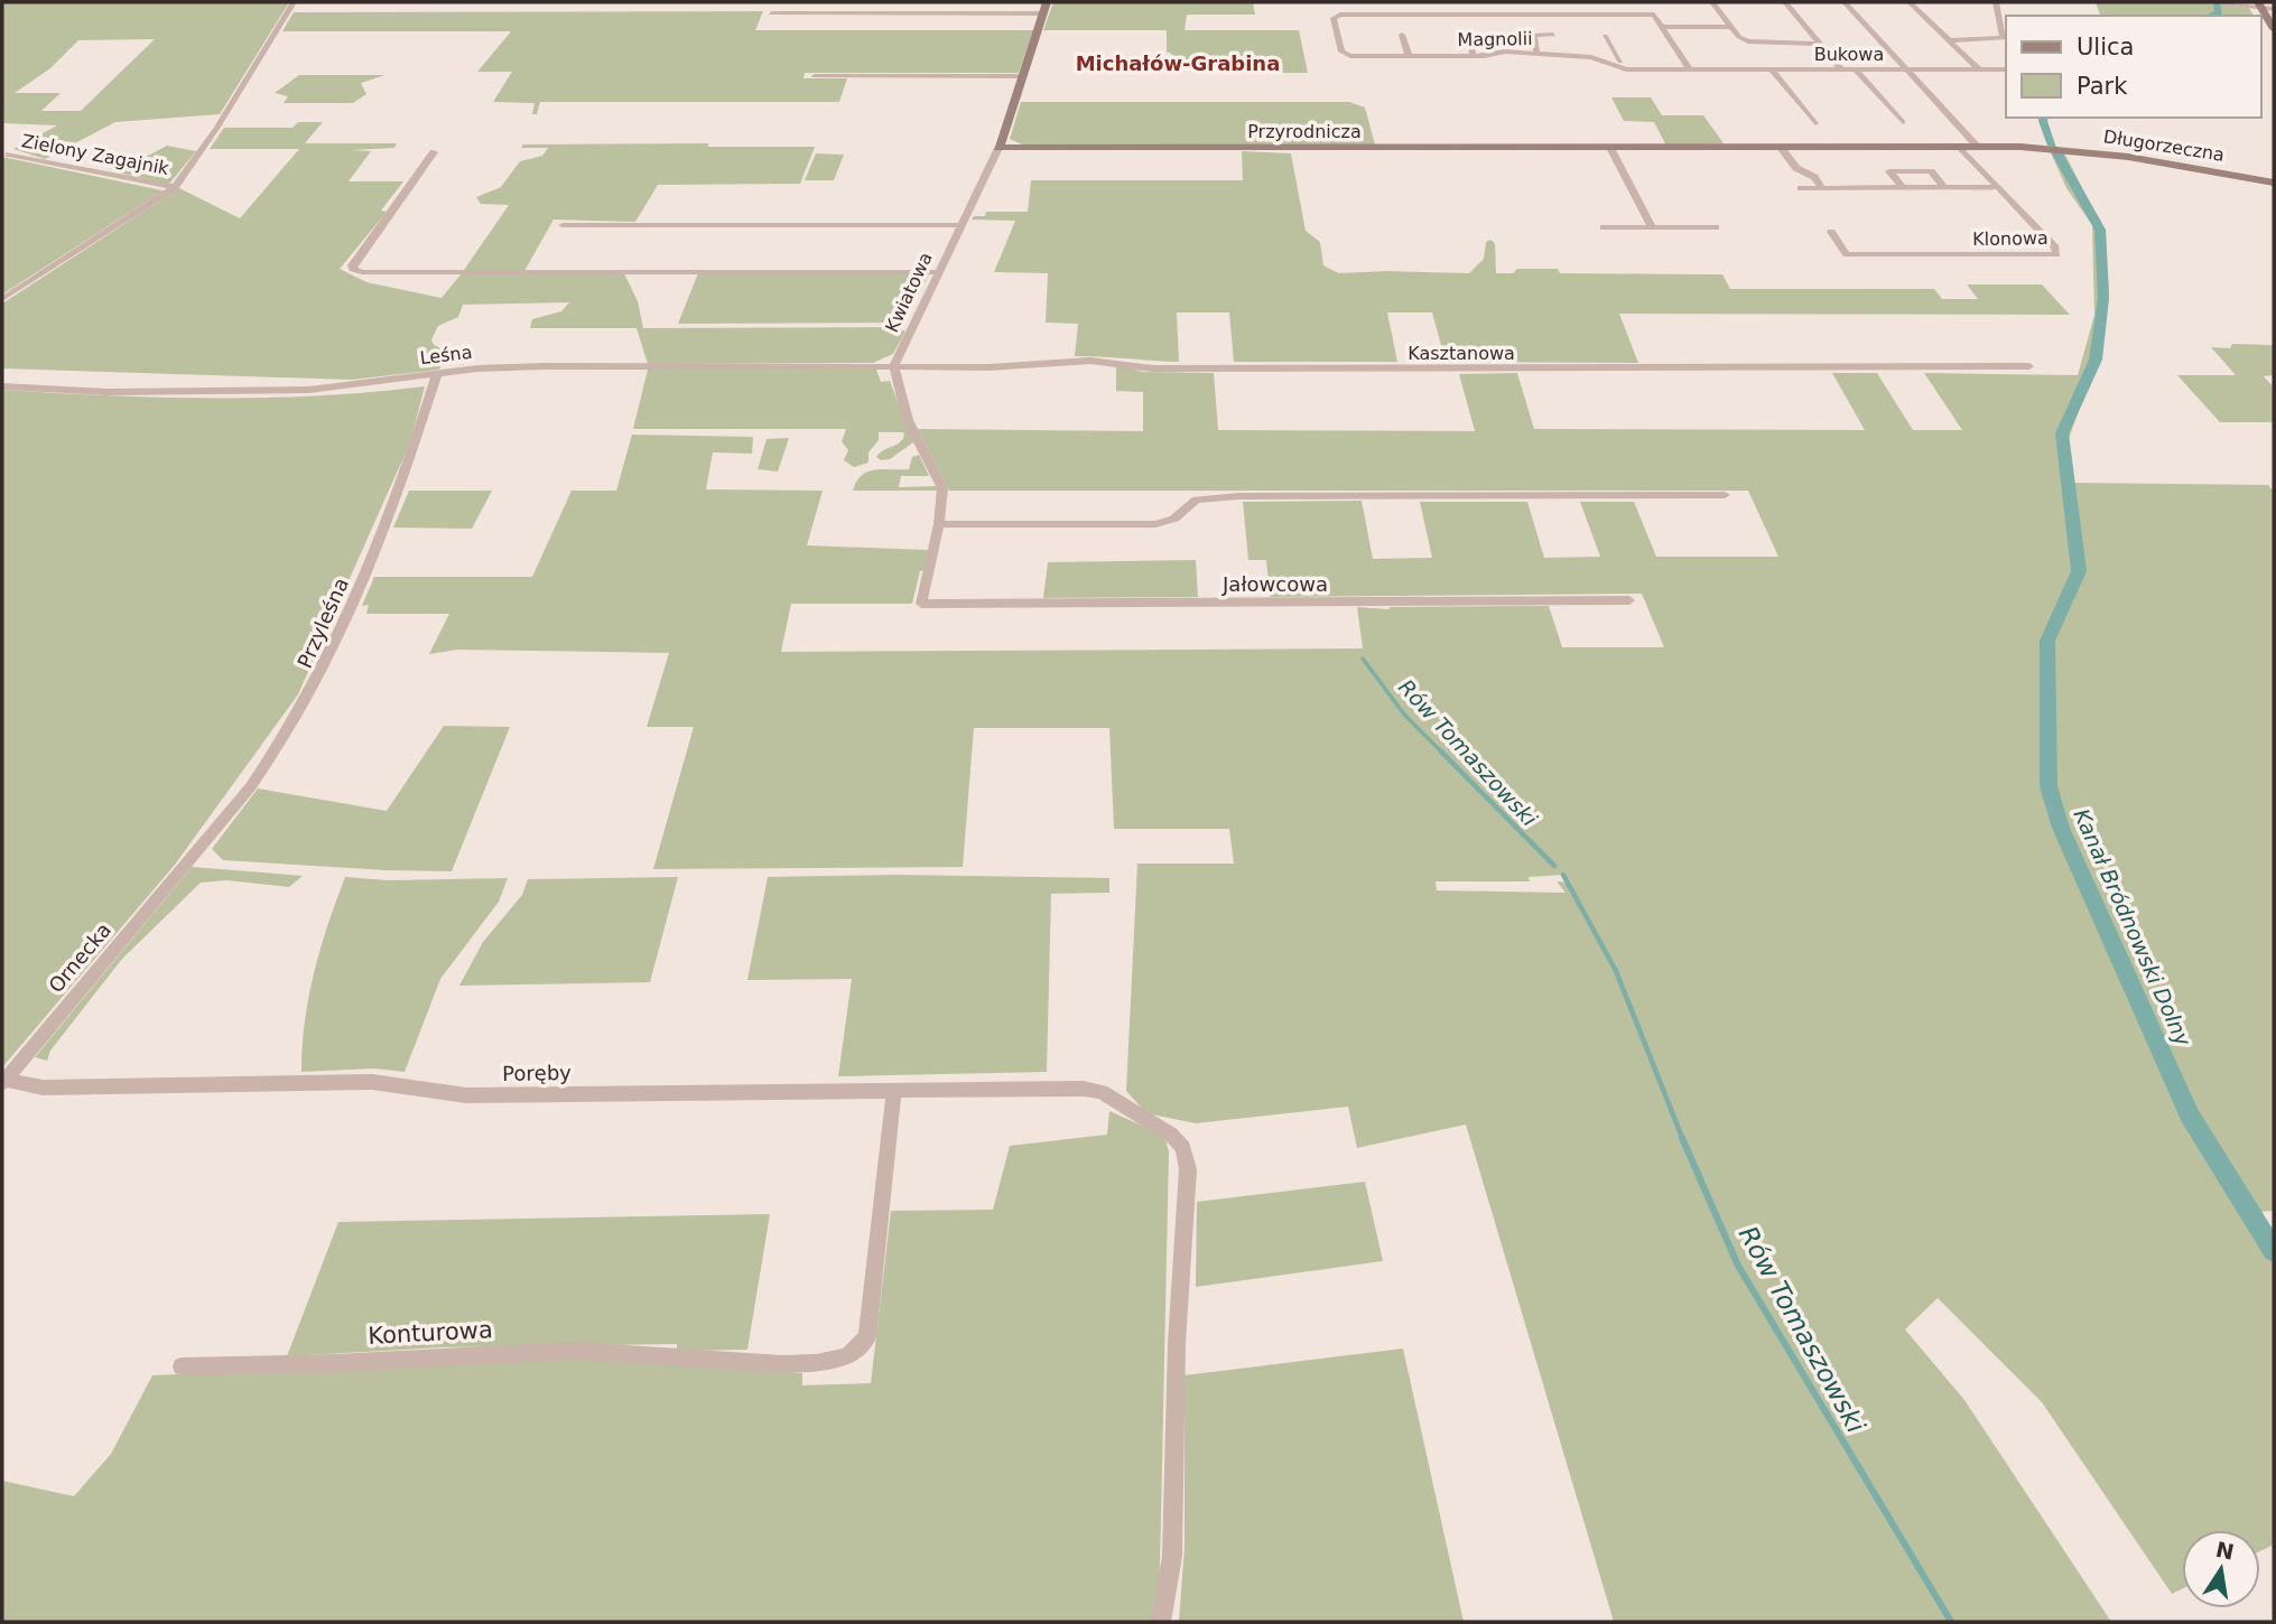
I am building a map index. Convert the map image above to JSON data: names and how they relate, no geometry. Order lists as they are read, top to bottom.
{
  "streets": {
    "street": [
      "Magnolii",
      "Bukowa",
      "Przyrodnicza",
      "Długorzeczna",
      "Zielony Zagajnik",
      "Klonowa",
      "Kwiatowa",
      "Kasztanowa",
      "Leśna",
      "Jałowcowa",
      "Przyleśna",
      "Ornecka",
      "Poręby",
      "Konturowa"
    ]
  },
  "crossings": [
    ["Magnolii", "Bukowa"],
    ["Przyrodnicza", "Długorzeczna"],
    ["Przyrodnicza", "Klonowa"],
    ["Przyrodnicza", "Kwiatowa"],
    ["Kwiatowa", "Kasztanowa"],
    ["Kwiatowa", "Leśna"],
    ["Kasztanowa", "Leśna"],
    ["Leśna", "Przyleśna"],
    ["Przyleśna", "Ornecka"],
    ["Ornecka", "Poręby"],
    ["Poręby", "Konturowa"]
  ],
  "districts": ["Michałów-Grabina"],
  "water": ["Rów Tomaszowski", "Kanał Bródnowski Dolny"],
  "legend": ["Ulica", "Park"],
  "north": "top"
}
